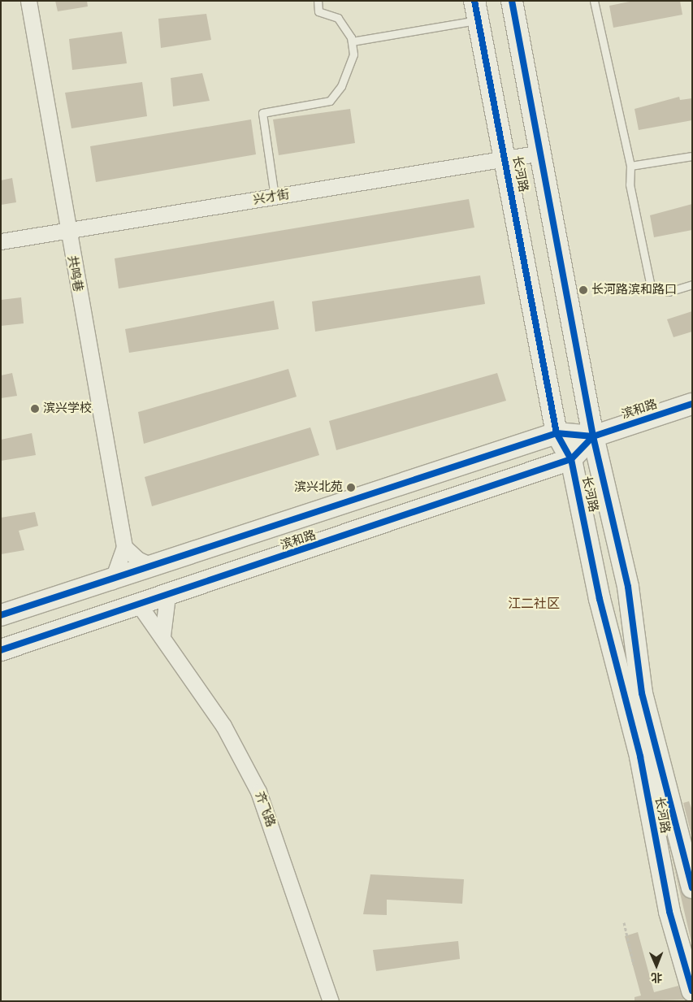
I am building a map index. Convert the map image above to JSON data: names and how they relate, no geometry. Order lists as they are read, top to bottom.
{
  "streets": {
    "main road": ["长河路", "滨和路"],
    "street": ["兴才街", "共鸣巷", "齐飞路"]
  },
  "crossings": [
    ["长河路", "兴才街"],
    ["长河路", "滨和路"],
    ["兴才街", "共鸣巷"],
    ["滨和路", "齐飞路"]
  ],
  "districts": ["江二社区"],
  "places": ["长河路滨和路口", "滨兴学校", "滨兴北苑"],
  "north": "bottom"
}
